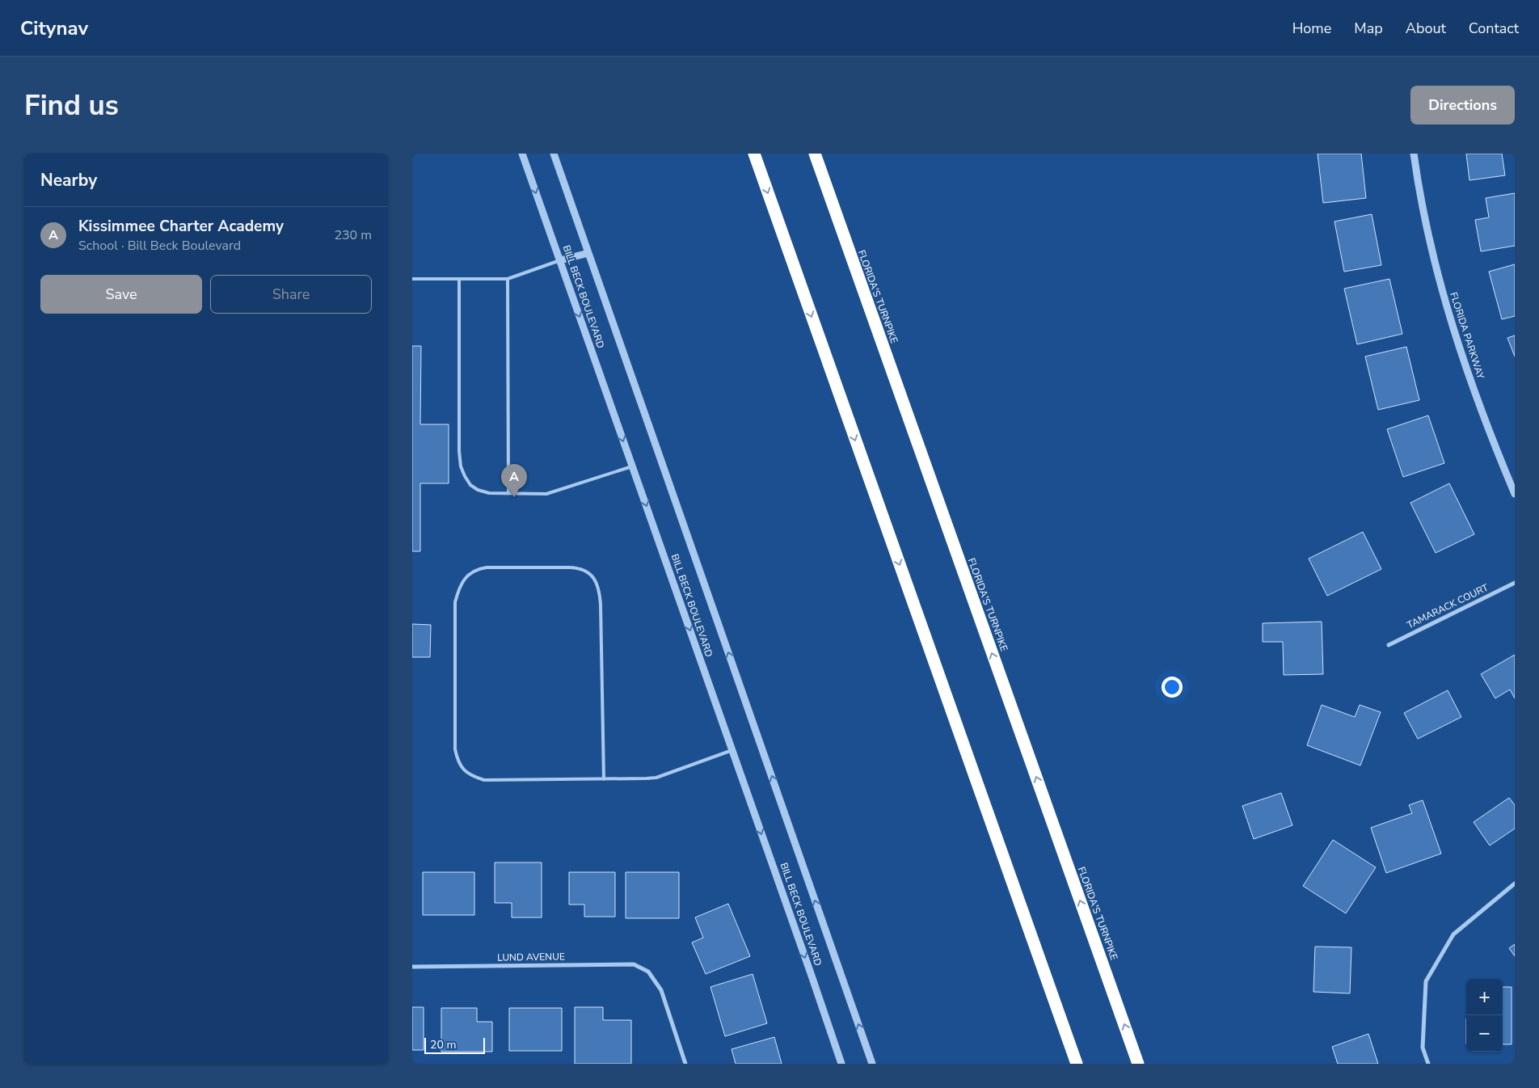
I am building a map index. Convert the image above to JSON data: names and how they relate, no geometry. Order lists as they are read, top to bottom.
{
  "streets": {
    "highway": ["FLORIDA'S TURNPIKE"],
    "street": [
      "BILL BECK BOULEVARD",
      "FLORIDA PARKWAY",
      "TAMARACK COURT",
      "LUND AVENUE"
    ]
  },
  "scale_bar": "20 m",
  "page": {
    "header": "Citynav",
    "nav": [
      "Home",
      "Map",
      "About",
      "Contact"
    ],
    "buttons": [
      "Directions",
      ["Save", "Share"]
    ],
    "title": "Find us",
    "heading": "Nearby",
    "list": [
      {
        "mark": "A",
        "name": "Kissimmee Charter Academy",
        "note": "School · Bill Beck Boulevard",
        "value": "230 m"
      }
    ],
    "pins": "A",
    "map_buttons": ["+", "−"],
    "scale": "20 m"
  }
}
